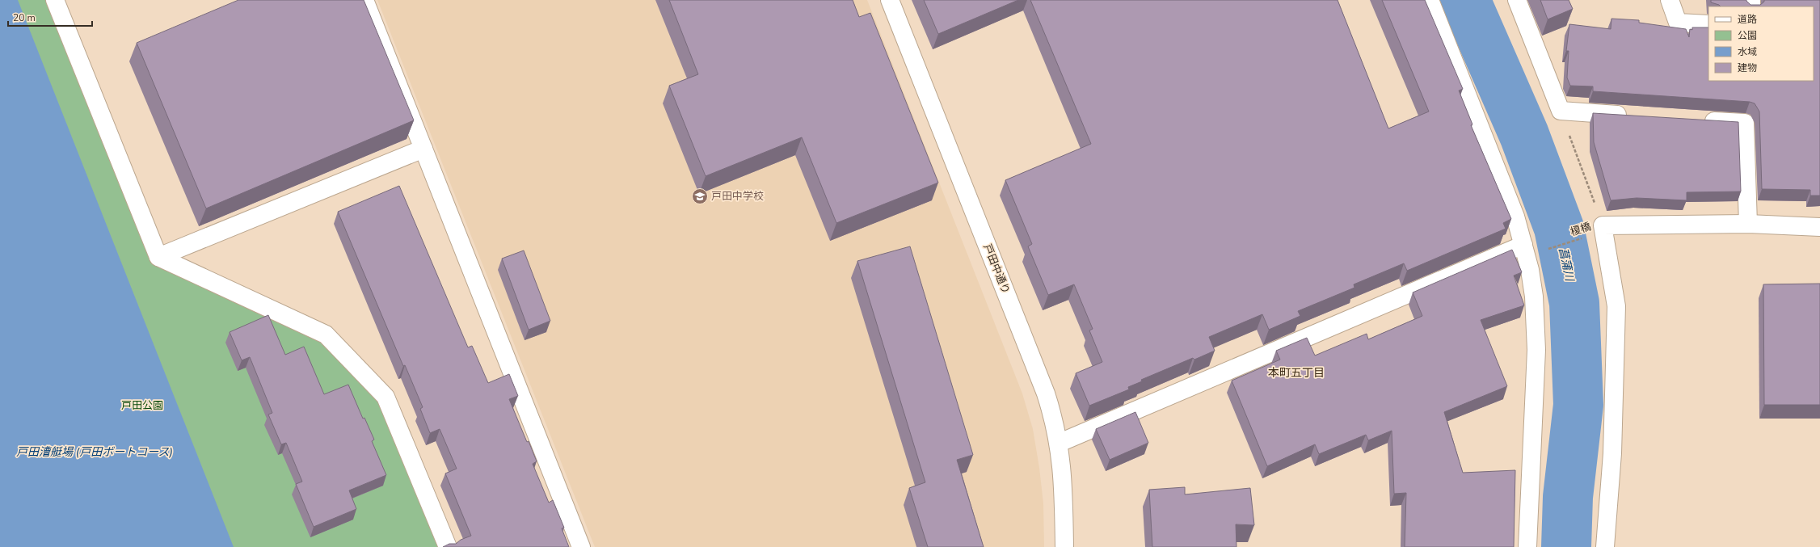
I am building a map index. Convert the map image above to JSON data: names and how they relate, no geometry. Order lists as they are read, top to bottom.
{
  "streets": {
    "street": ["戸田中通り"],
    "path": ["榎橋"]
  },
  "districts": ["本町五丁目"],
  "water": ["菖蒲川", "戸田漕艇場 (戸田ボートコース)"],
  "parks": ["戸田公園"],
  "places": {
    "school or university": ["戸田中学校"]
  },
  "legend": [
    "道路",
    "公園",
    "水域",
    "建物"
  ],
  "scale_bar": "20 m"
}
